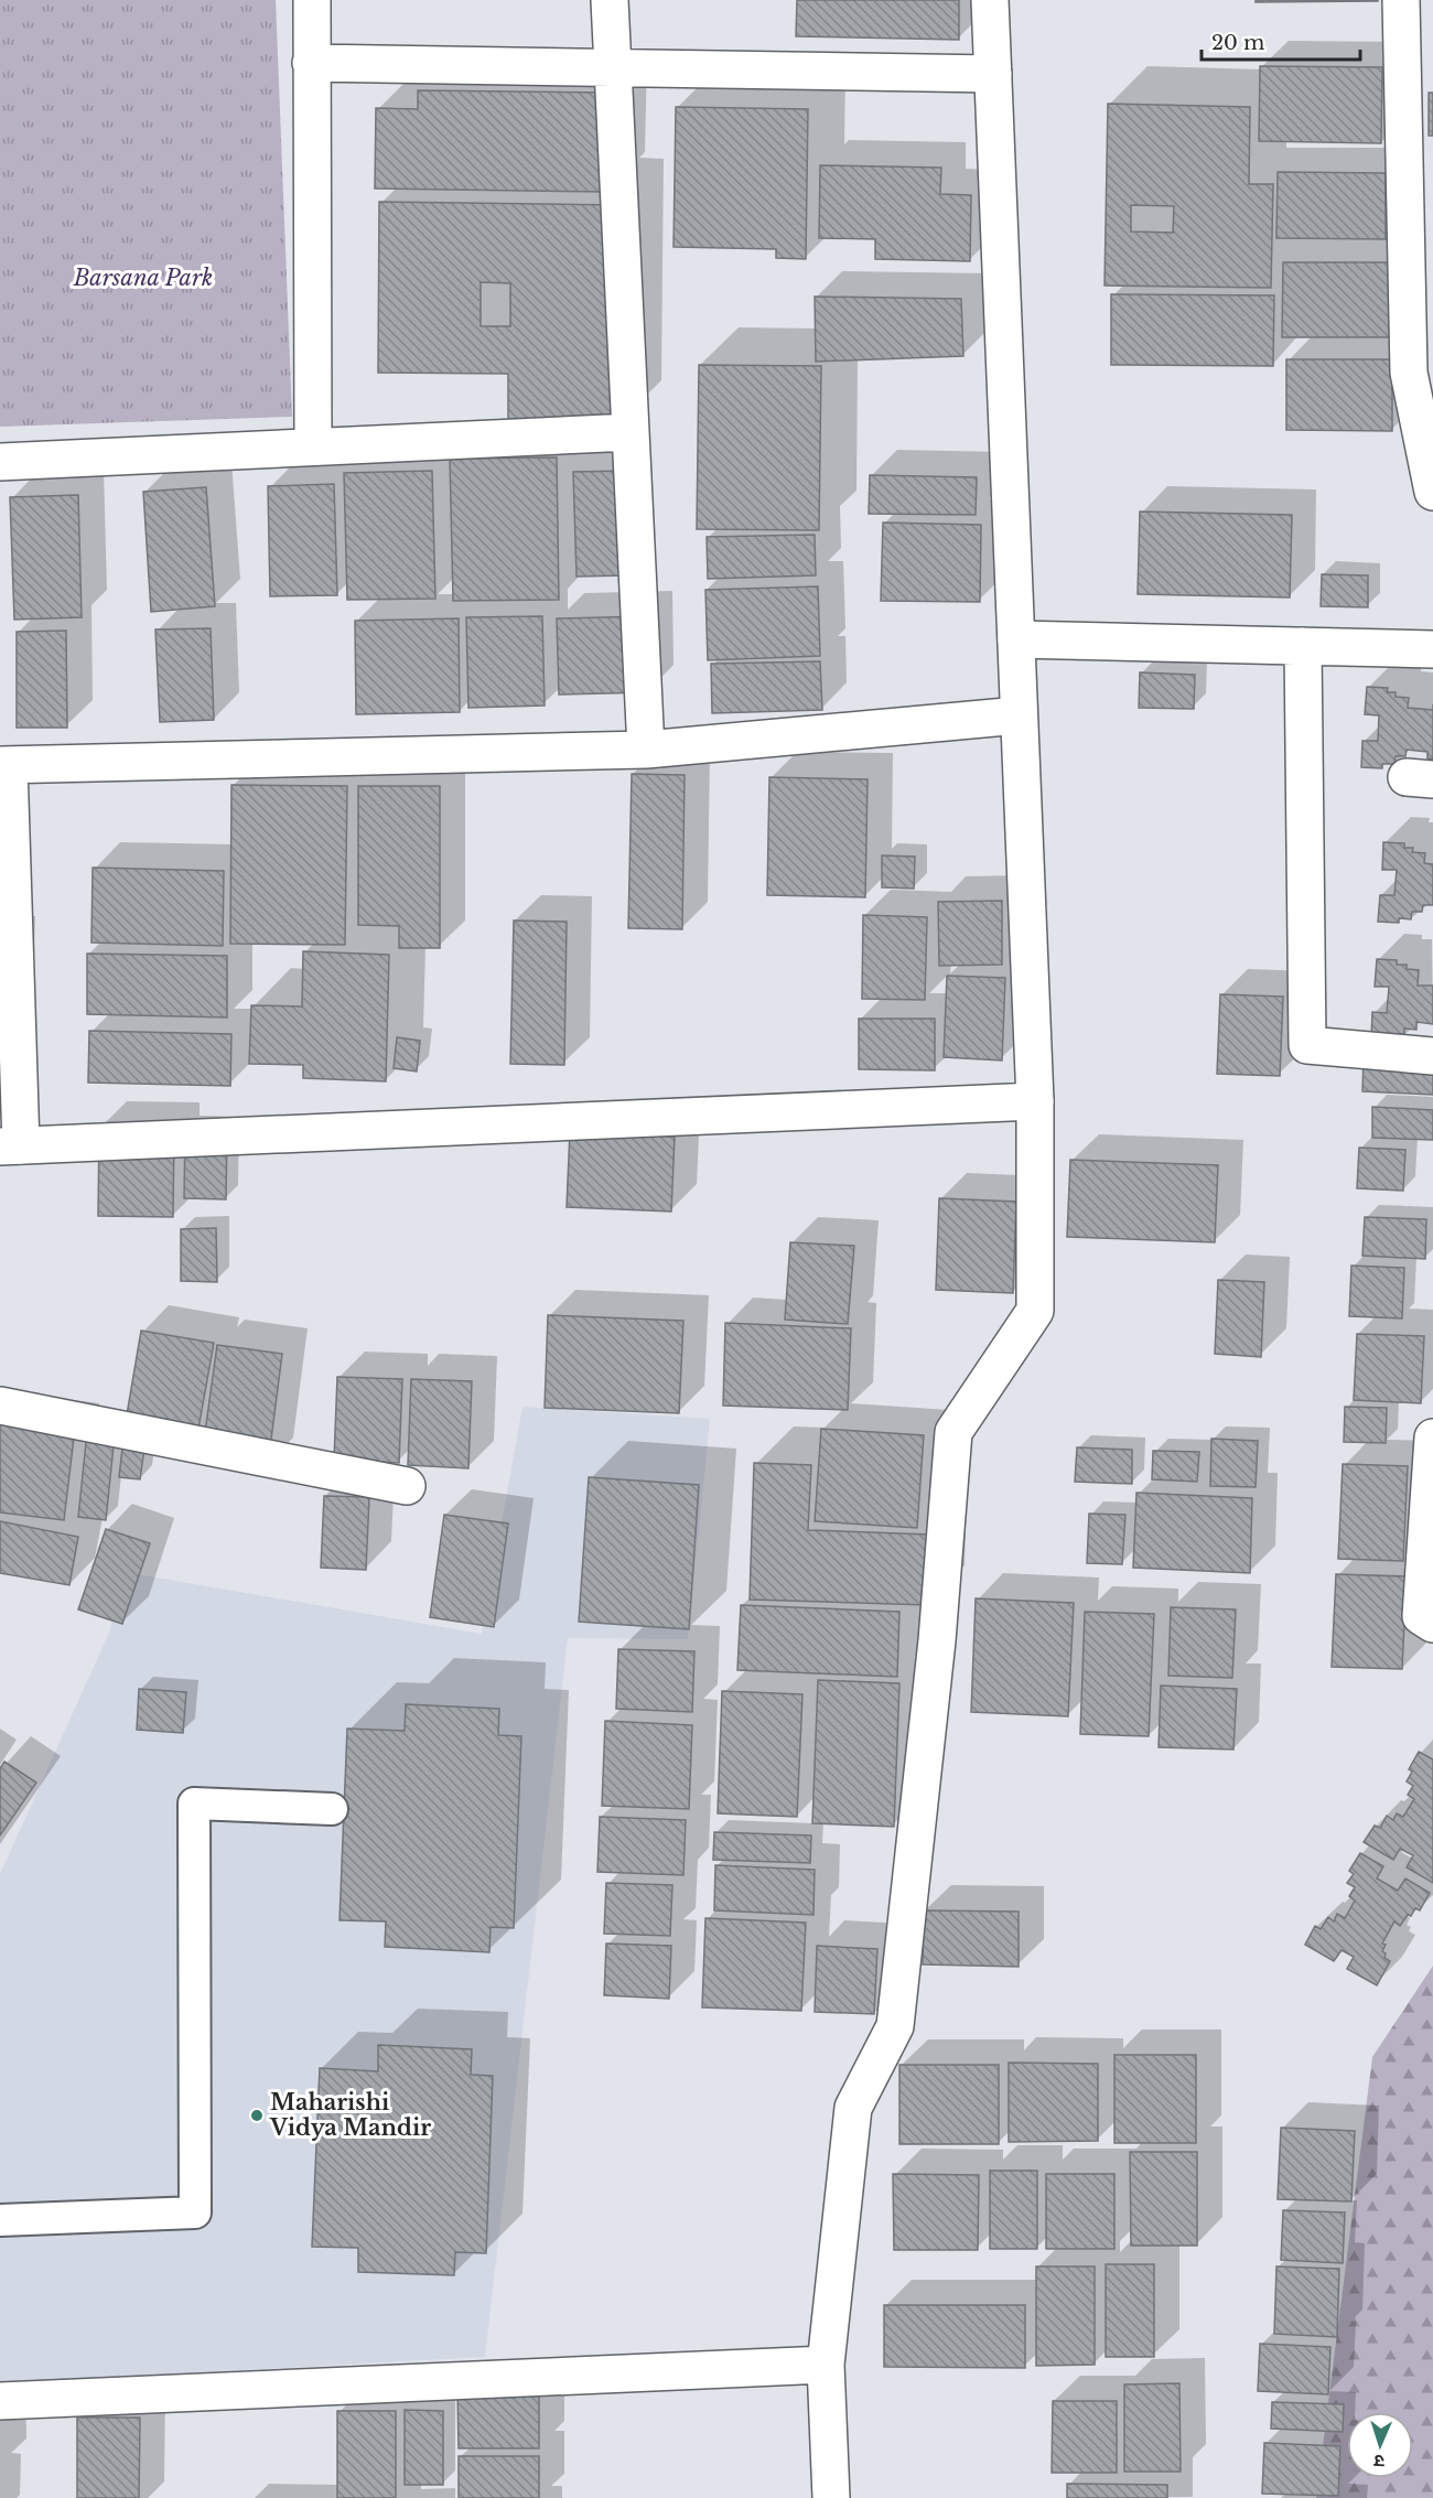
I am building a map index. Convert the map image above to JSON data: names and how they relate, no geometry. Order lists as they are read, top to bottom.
{
  "parks": ["Barsana Park"],
  "places": ["Maharishi Vidya Mandir"],
  "scale_bar": "20 m",
  "north": "bottom"
}
